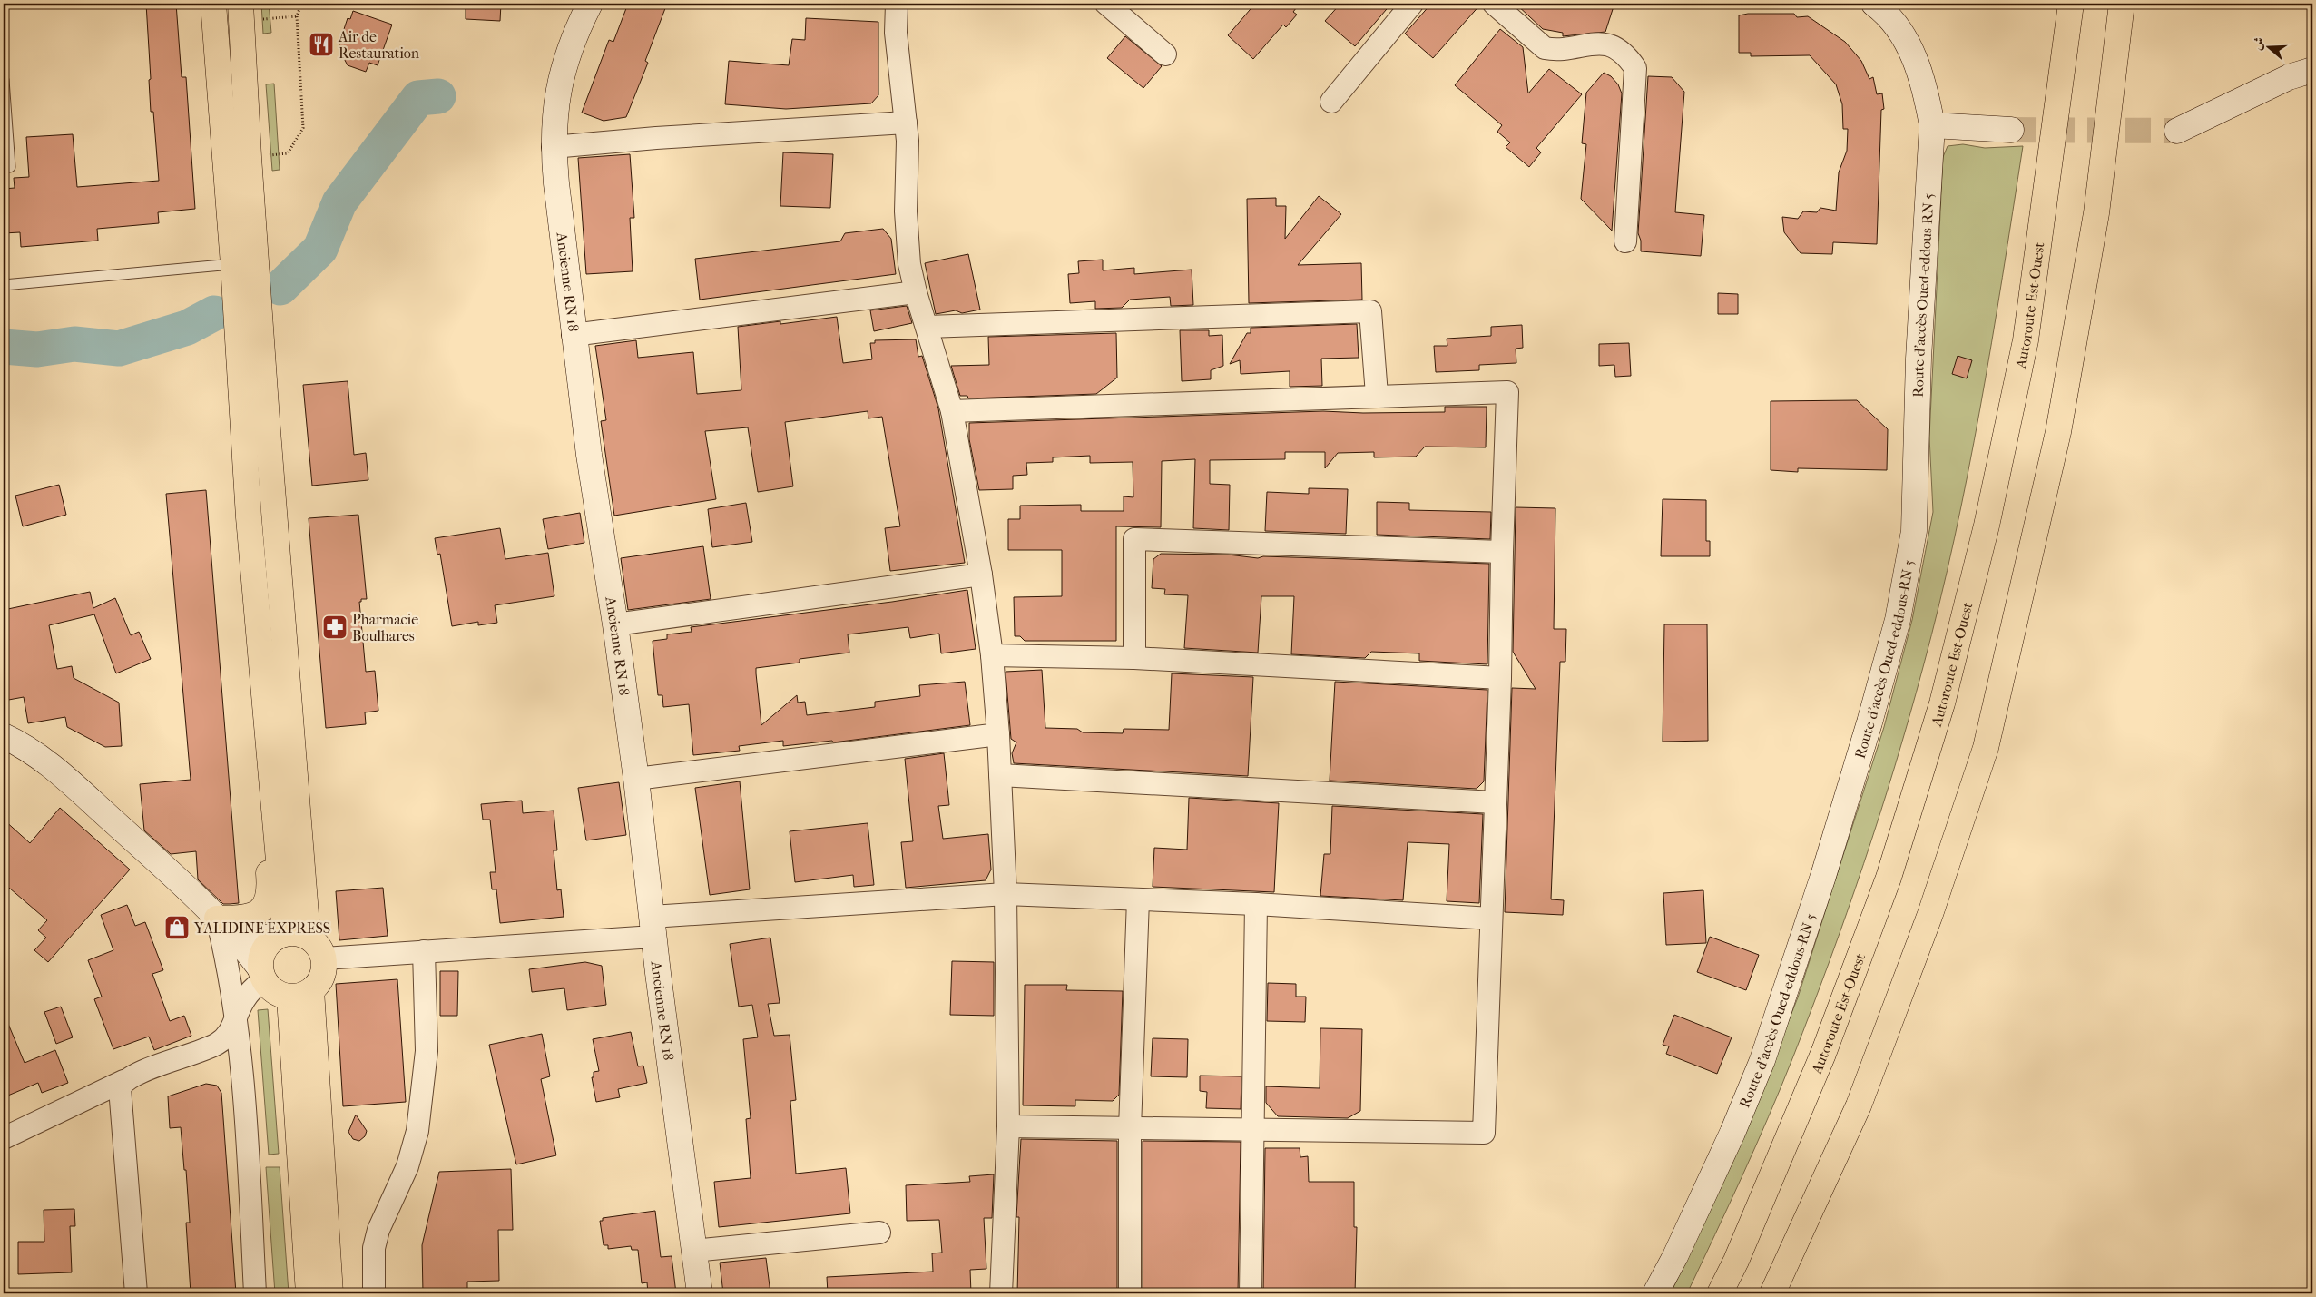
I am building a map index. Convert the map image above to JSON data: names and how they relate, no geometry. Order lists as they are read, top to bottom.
{
  "streets": {
    "main road": ["Ancienne RN 18", "Route d'accès Oued-eddous-RN 5", "Autoroute Est-Ouest"]
  },
  "places": {
    "restaurant": ["Air de Restauration"],
    "pharmacy": ["Pharmacie Boulhares"],
    "shop": ["YALIDINE EXPRESS"]
  },
  "north": "left"
}
